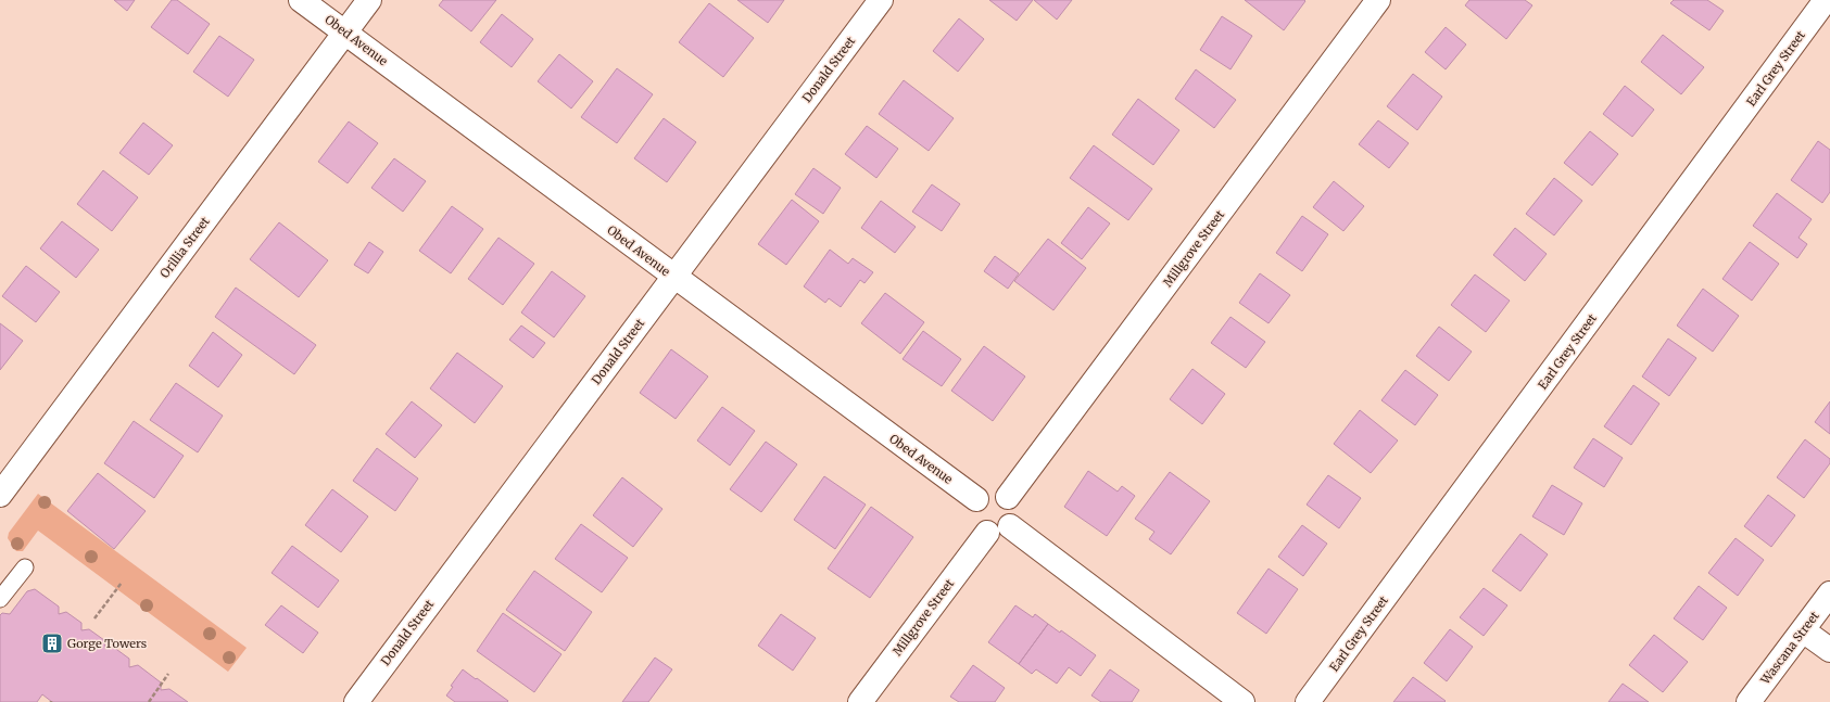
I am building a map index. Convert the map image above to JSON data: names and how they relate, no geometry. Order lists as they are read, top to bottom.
{
  "streets": {
    "street": [
      "Obed Avenue",
      "Earl Grey Street",
      "Donald Street",
      "Orillia Street",
      "Millgrove Street",
      "Wascana Street"
    ]
  },
  "crossings": [
    ["Obed Avenue", "Donald Street"],
    ["Obed Avenue", "Orillia Street"],
    ["Obed Avenue", "Millgrove Street"]
  ],
  "places": {
    "building": ["Gorge Towers"]
  }
}
